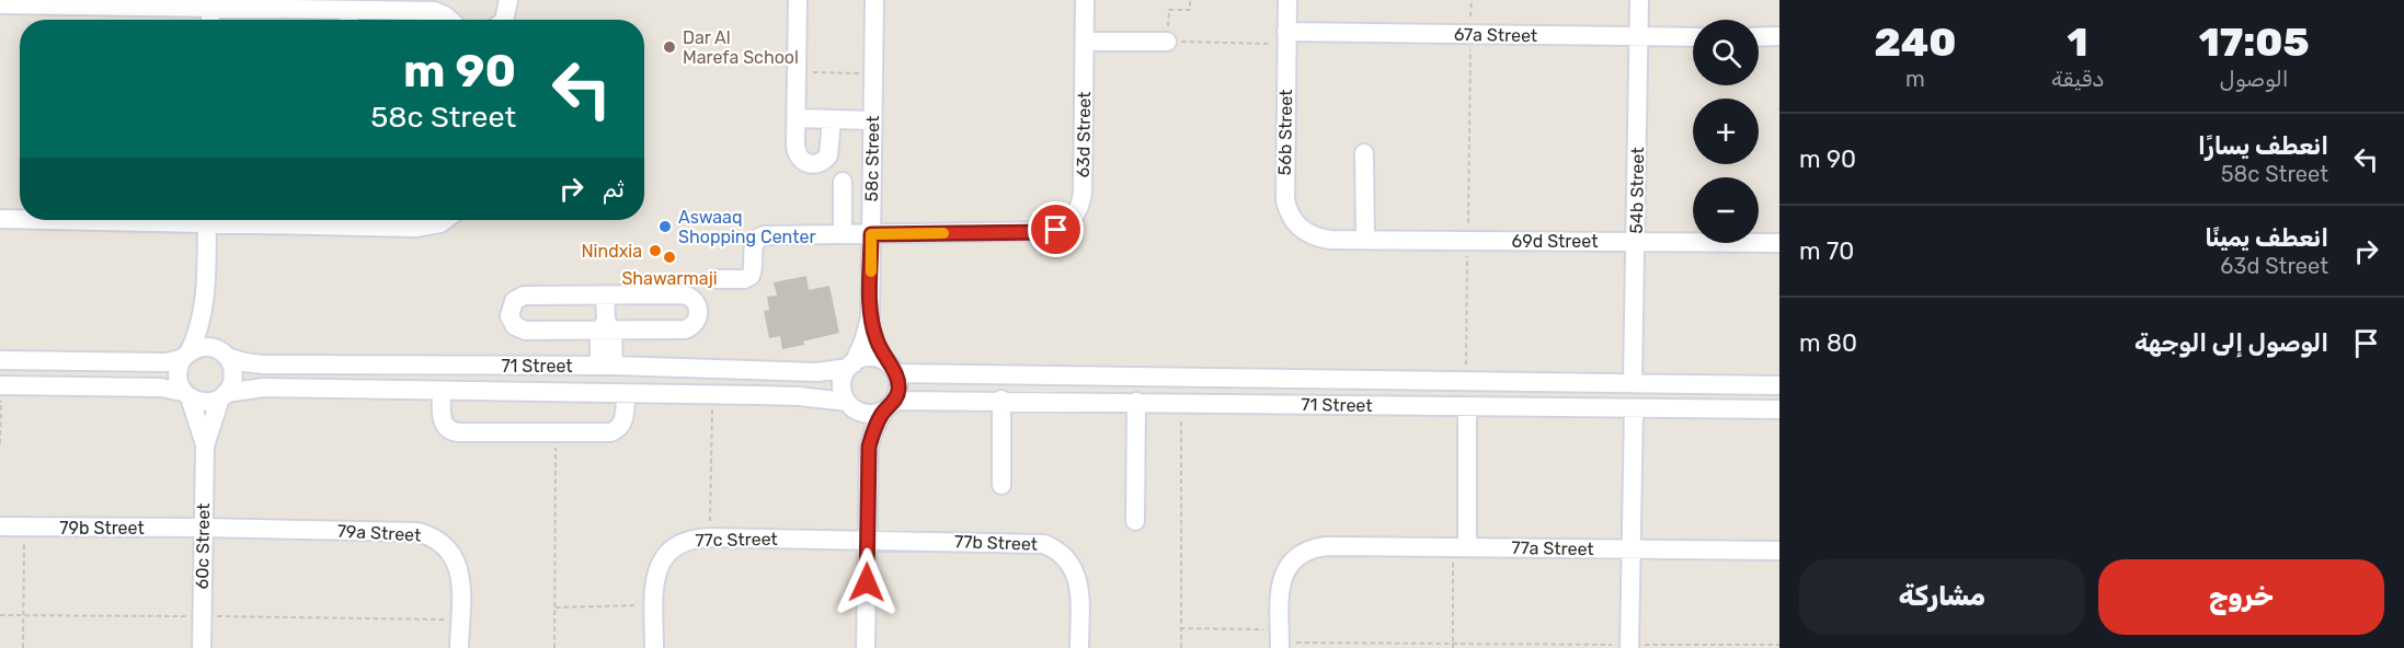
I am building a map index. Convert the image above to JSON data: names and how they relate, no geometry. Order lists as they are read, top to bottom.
{
  "streets": {
    "street": [
      "67a Street",
      "56b Street",
      "63d Street",
      "58c Street",
      "54b Street",
      "69d Street",
      "71 Street",
      "79b Street",
      "79a Street",
      "77c Street",
      "77b Street",
      "60c Street",
      "77a Street"
    ]
  },
  "crossings": [
    ["67a Street", "56b Street"],
    ["67a Street", "54b Street"],
    ["56b Street", "69d Street"],
    ["63d Street", "58c Street"],
    ["58c Street", "71 Street"],
    ["54b Street", "69d Street"],
    ["54b Street", "71 Street"],
    ["71 Street", "60c Street"],
    ["79b Street", "79a Street"],
    ["79b Street", "60c Street"],
    ["79a Street", "60c Street"],
    ["77c Street", "77b Street"]
  ],
  "places": [
    "Dar Al Marefa School",
    "Aswaaq Shopping Center",
    "Nindxia",
    "Shawarmaji"
  ],
  "page": {
    "eta": [
      "17:05",
      "الوصول",
      "1",
      "دقيقة",
      "240",
      "m"
    ],
    "map_buttons": ["+", "−"],
    "turn": ["90 m", "58c Street"],
    "list": [
      {
        "name": "انعطف يسارًا",
        "note": "58c Street",
        "value": "90 m"
      },
      {
        "name": "انعطف يمينًا",
        "note": "63d Street",
        "value": "70 m"
      },
      {
        "name": "الوصول إلى الوجهة",
        "value": "80 m"
      }
    ],
    "then": "ثم",
    "buttons": ["خروج", "مشاركة"]
  }
}
